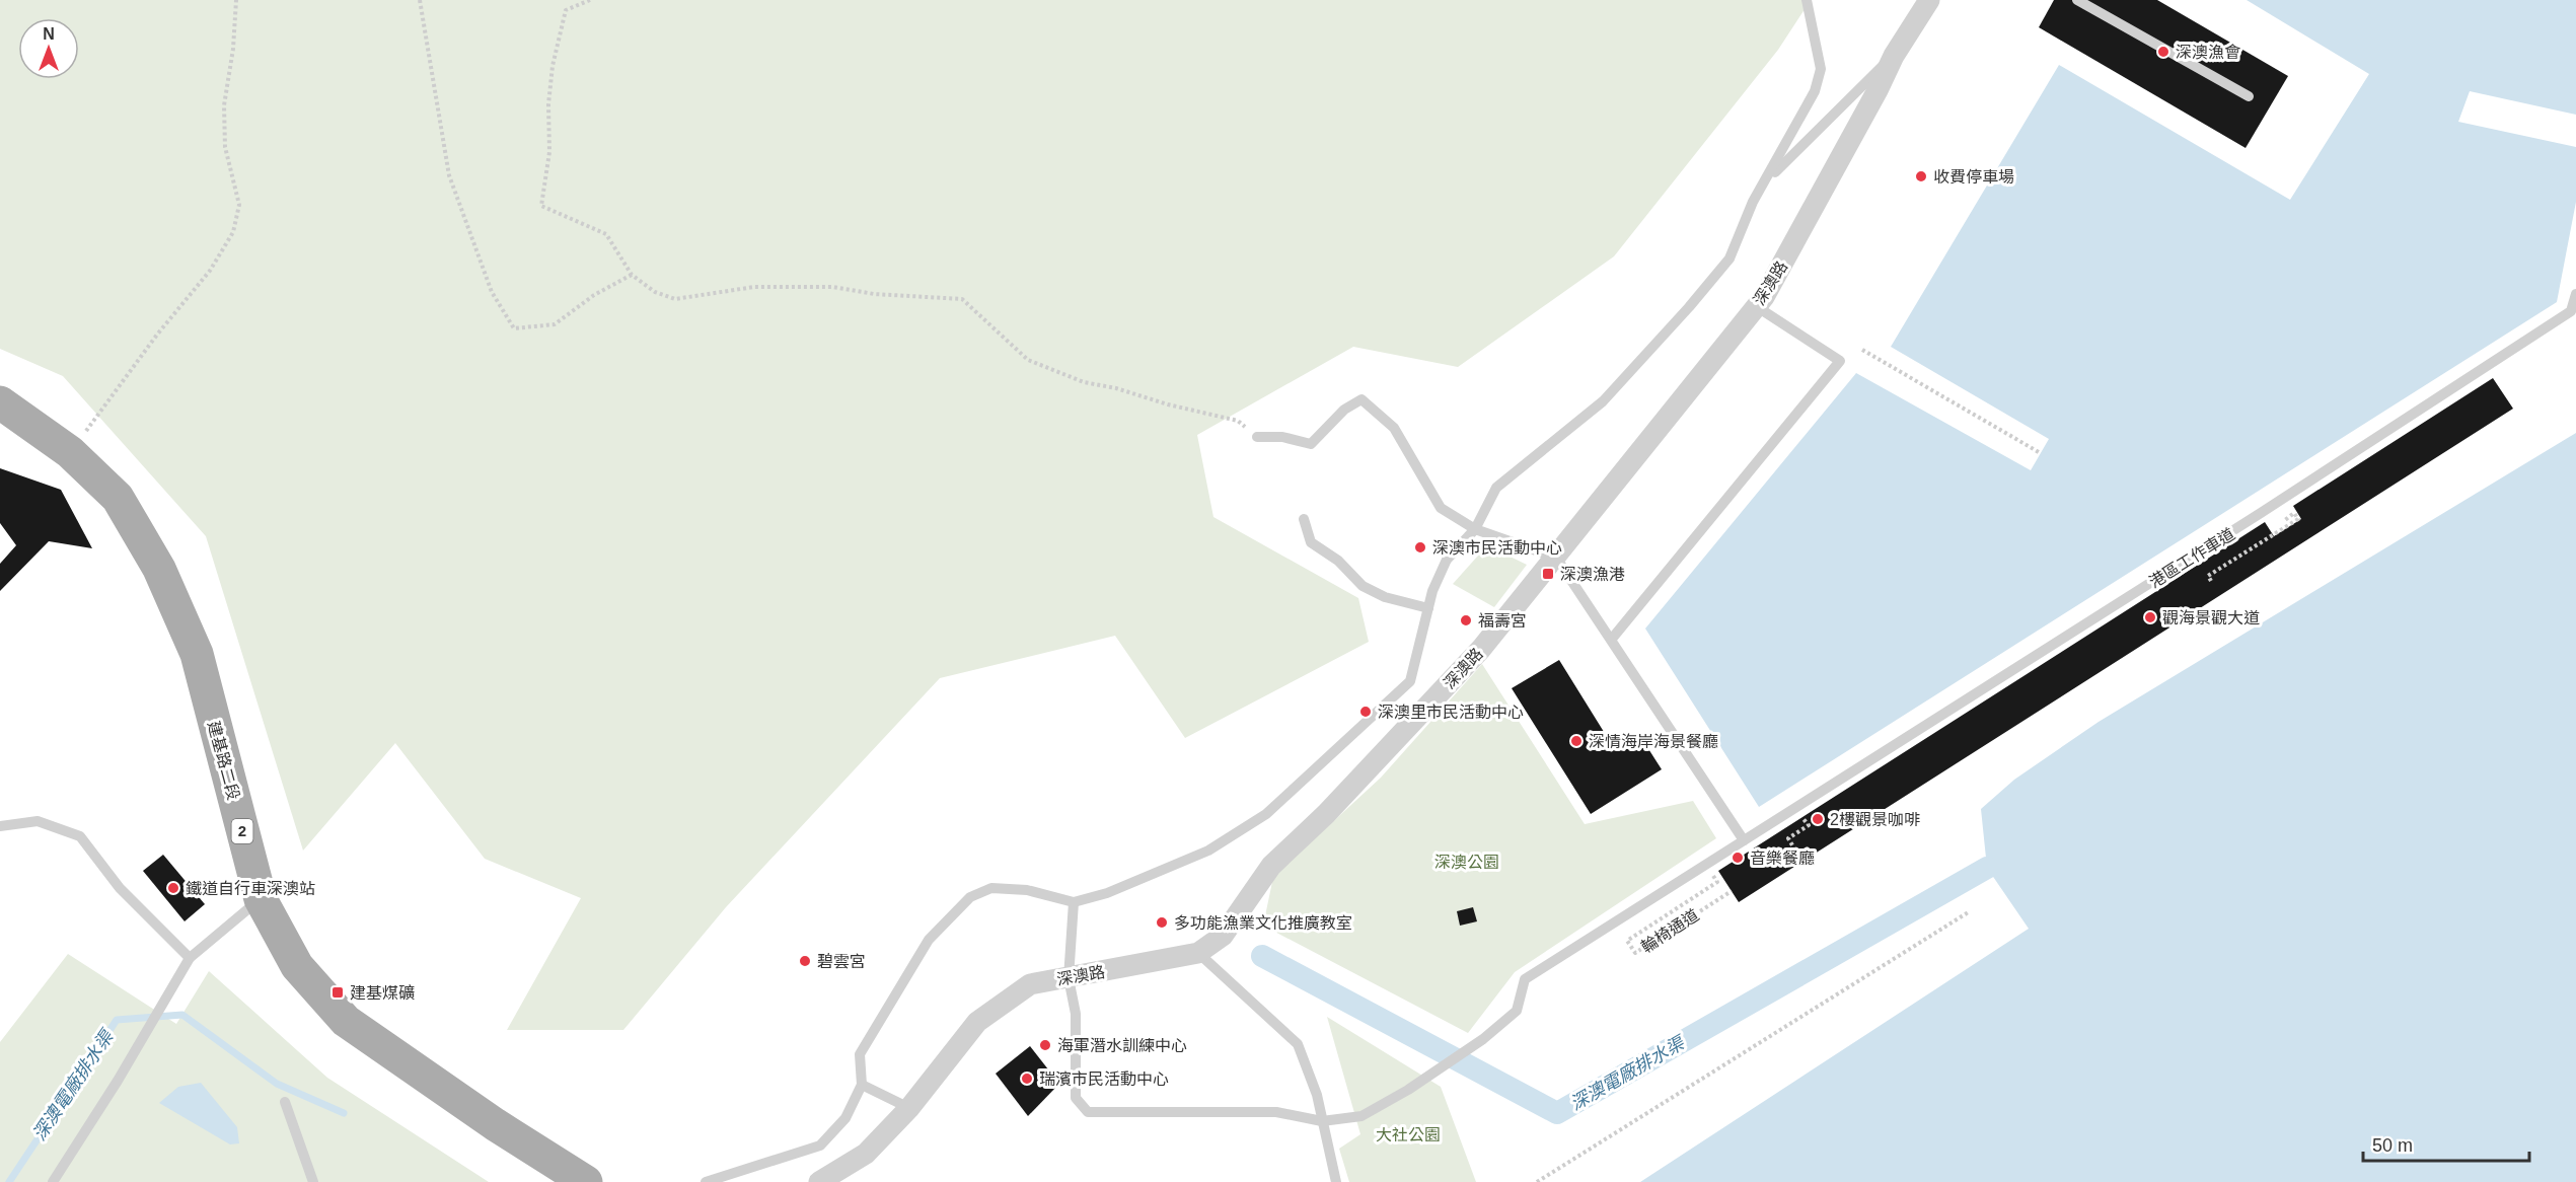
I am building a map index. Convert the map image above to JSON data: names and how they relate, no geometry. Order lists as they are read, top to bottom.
{
  "streets": {
    "main road": ["建基路二段", "2"],
    "street": ["深澳路"],
    "lane": ["港區工作車道"],
    "path": ["輪椅通道"]
  },
  "crossings": [
    ["深澳路", "港區工作車道"],
    ["港區工作車道", "輪椅通道"]
  ],
  "water": ["深澳電廠排水渠"],
  "parks": ["深澳公園", "大社公園"],
  "places": {
    "other": [
      "深澳漁會",
      "收費停車場",
      "深澳市民活動中心",
      "觀海景觀大道",
      "福壽宮",
      "深澳里市民活動中心",
      "深情海岸海景餐廳",
      "2樓觀景咖啡",
      "音樂餐廳",
      "鐵道自行車深澳站",
      "多功能漁業文化推廣教室",
      "碧雲宮",
      "海軍潛水訓練中心",
      "瑞濱市民活動中心"
    ],
    "transit": ["深澳漁港", "建基煤礦"]
  },
  "scale_bar": "50 m",
  "north": "top"
}
